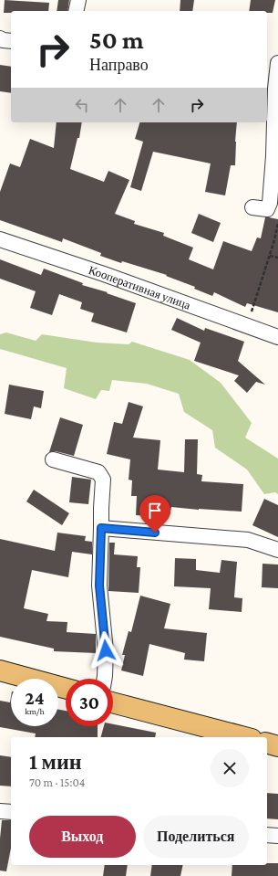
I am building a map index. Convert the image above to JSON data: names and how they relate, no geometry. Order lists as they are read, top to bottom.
{
  "streets": {
    "street": ["Кооперативная улица"]
  },
  "page": {
    "turn": ["50 m", "Направо"],
    "speed": "24 km/h",
    "limit": "30",
    "heading": ["1 мин", "70 m · 15:04"],
    "buttons": ["Выход", "Поделиться"]
  }
}
